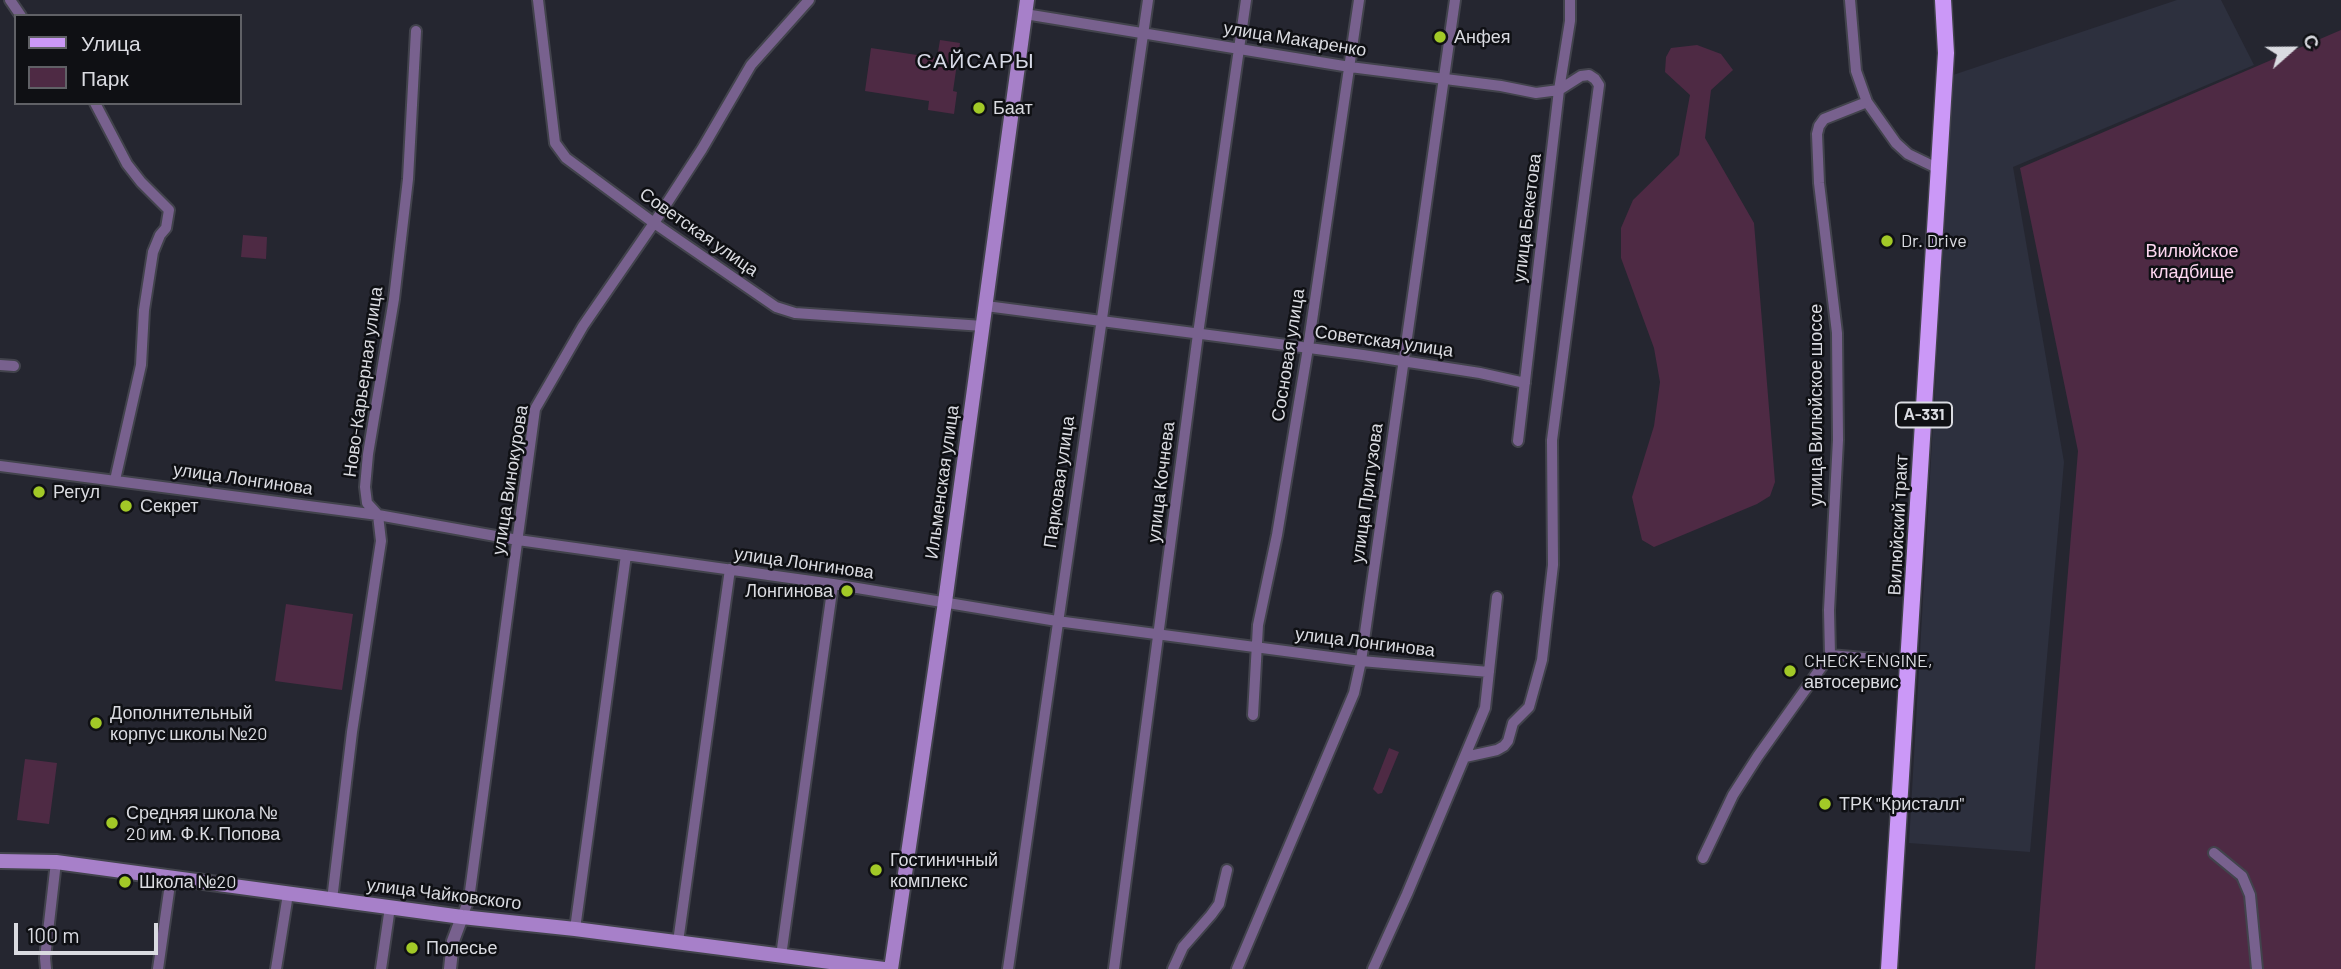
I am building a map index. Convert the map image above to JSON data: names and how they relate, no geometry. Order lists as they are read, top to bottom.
{
  "streets": {
    "main road": [
      "А-331",
      "Ильменская улица",
      "Вилюйский тракт",
      "улица Чайковского"
    ],
    "street": [
      "улица Макаренко",
      "улица Бекетова",
      "Советская улица",
      "Сосновая улица",
      "Ново-Карьерная улица",
      "улица Вилюйское шоссе",
      "улица Лонгинова",
      "улица Винокурова",
      "Парковая улица",
      "улица Кочнева",
      "улица Притузова"
    ]
  },
  "crossings": [
    ["улица Макаренко", "улица Бекетова"],
    ["улица Макаренко", "Сосновая улица"],
    ["улица Макаренко", "Ильменская улица"],
    ["улица Макаренко", "Парковая улица"],
    ["улица Макаренко", "улица Кочнева"],
    ["улица Макаренко", "улица Притузова"],
    ["улица Бекетова", "Советская улица"],
    ["Советская улица", "Сосновая улица"],
    ["Советская улица", "улица Винокурова"],
    ["Советская улица", "Ильменская улица"],
    ["Советская улица", "Парковая улица"],
    ["Советская улица", "улица Кочнева"],
    ["Советская улица", "улица Притузова"],
    ["Сосновая улица", "улица Лонгинова"],
    ["Ново-Карьерная улица", "улица Лонгинова"],
    ["Ново-Карьерная улица", "улица Чайковского"],
    ["улица Лонгинова", "улица Винокурова"],
    ["улица Лонгинова", "Ильменская улица"],
    ["улица Лонгинова", "Парковая улица"],
    ["улица Лонгинова", "улица Кочнева"],
    ["улица Лонгинова", "улица Притузова"],
    ["улица Винокурова", "улица Чайковского"]
  ],
  "districts": ["САЙСАРЫ"],
  "parks": ["Вилюйское кладбище"],
  "places": [
    "Анфея",
    "Баат",
    "Dr. Drive",
    "Регул",
    "Секрет",
    "Лонгинова",
    "CHECK-ENGINE, автосервис",
    "Дополнительный корпус школы №20",
    "ТРК \"Кристалл\"",
    "Средняя школа № 20 им. Ф.К. Попова",
    "Гостиничный комплекс",
    "Школа №20",
    "Полесье"
  ],
  "legend": ["Улица", "Парк"],
  "scale_bar": "100 m",
  "north": "right"
}
